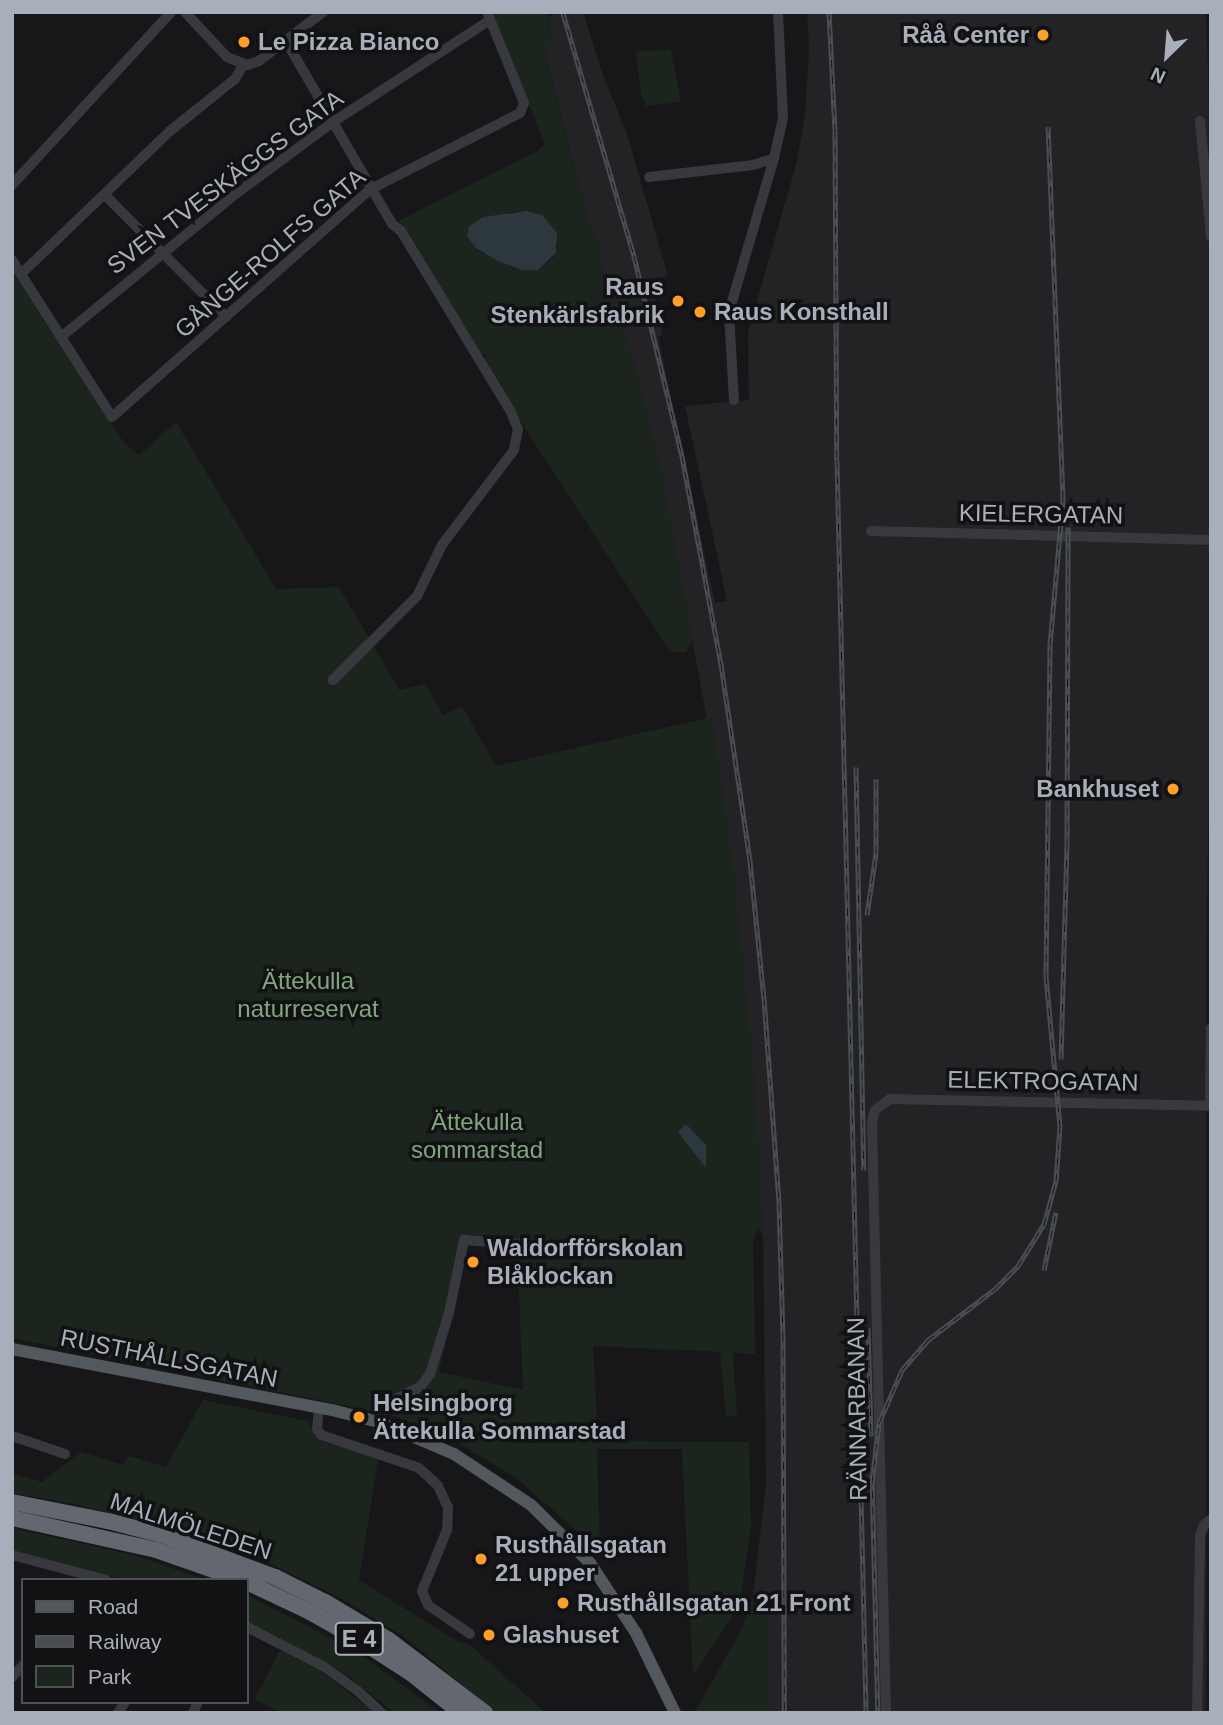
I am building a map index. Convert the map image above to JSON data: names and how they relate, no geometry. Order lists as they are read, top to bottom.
{
  "streets": {
    "highway": ["MALMÖLEDEN", "E 4"],
    "main road": ["RUSTHÅLLSGATAN"],
    "street": [
      "SVEN TVESKÄGGS GATA",
      "GÅNGE-ROLFS GATA",
      "KIELERGATAN",
      "ELEKTROGATAN",
      "RÄNNARBANAN"
    ]
  },
  "crossings": [
    ["SVEN TVESKÄGGS GATA", "GÅNGE-ROLFS GATA"],
    ["ELEKTROGATAN", "RÄNNARBANAN"]
  ],
  "parks": ["Ättekulla naturreservat", "Ättekulla sommarstad"],
  "places": [
    "Råå Center",
    "Le Pizza Bianco",
    "Raus Stenkärlsfabrik",
    "Raus Konsthall",
    "Bankhuset",
    "Waldorfförskolan Blåklockan",
    "Helsingborg Ättekulla Sommarstad",
    "Rusthållsgatan 21 upper",
    "Rusthållsgatan 21 Front",
    "Glashuset"
  ],
  "legend": ["Road", "Railway", "Park"],
  "north": "bottom left"
}
